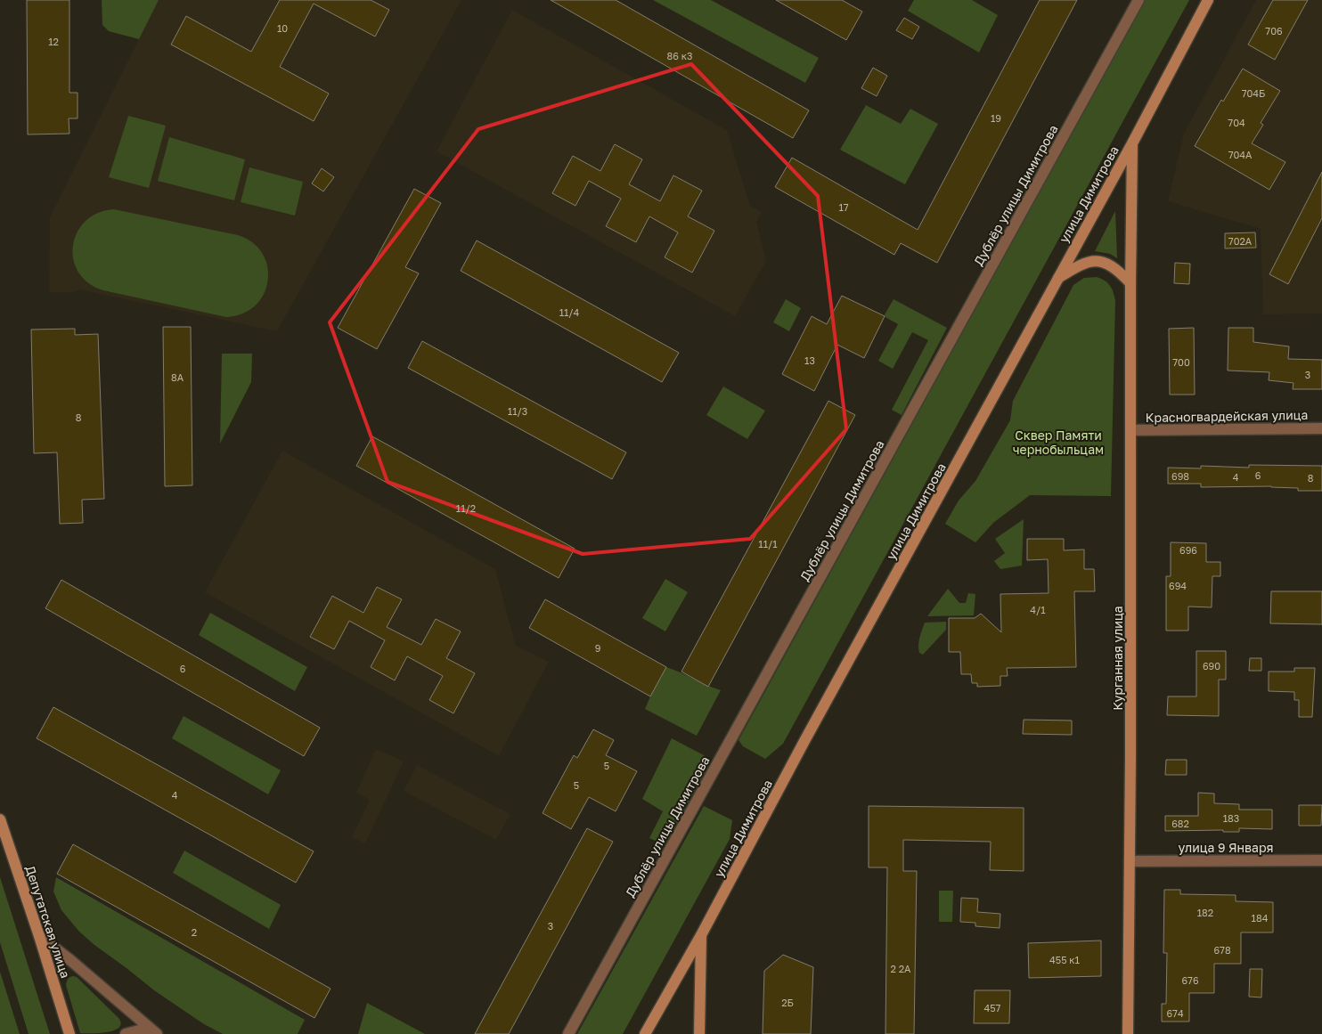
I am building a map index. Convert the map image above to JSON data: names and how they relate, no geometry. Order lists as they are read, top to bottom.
{
  "streets": {
    "main road": ["улица Димитрова", "Курганная улица", "Депутатская улица"],
    "street": ["Дублёр улицы Димитрова", "Красногвардейская улица", "улица 9 Января"]
  },
  "crossings": [
    ["улица Димитрова", "Курганная улица"],
    ["Красногвардейская улица", "Курганная улица"],
    ["Курганная улица", "улица 9 Января"]
  ],
  "parks": ["Сквер Памяти чернобыльцам"],
  "house_numbers": [
    "10",
    "706",
    "12",
    "86 к3",
    "704Б",
    "19",
    "704",
    "704А",
    "17",
    "702А",
    "11/4",
    "13",
    "700",
    "3",
    "8А",
    "11/3",
    "8",
    "6",
    "698",
    "4",
    "8",
    "11/2",
    "11/1",
    "696",
    "694",
    "4/1",
    "9",
    "690",
    "6",
    "5",
    "5",
    "4",
    "183",
    "682",
    "182",
    "184",
    "3",
    "2",
    "678",
    "455 к1",
    "2 2А",
    "676",
    "2Б",
    "457",
    "674"
  ]
}
